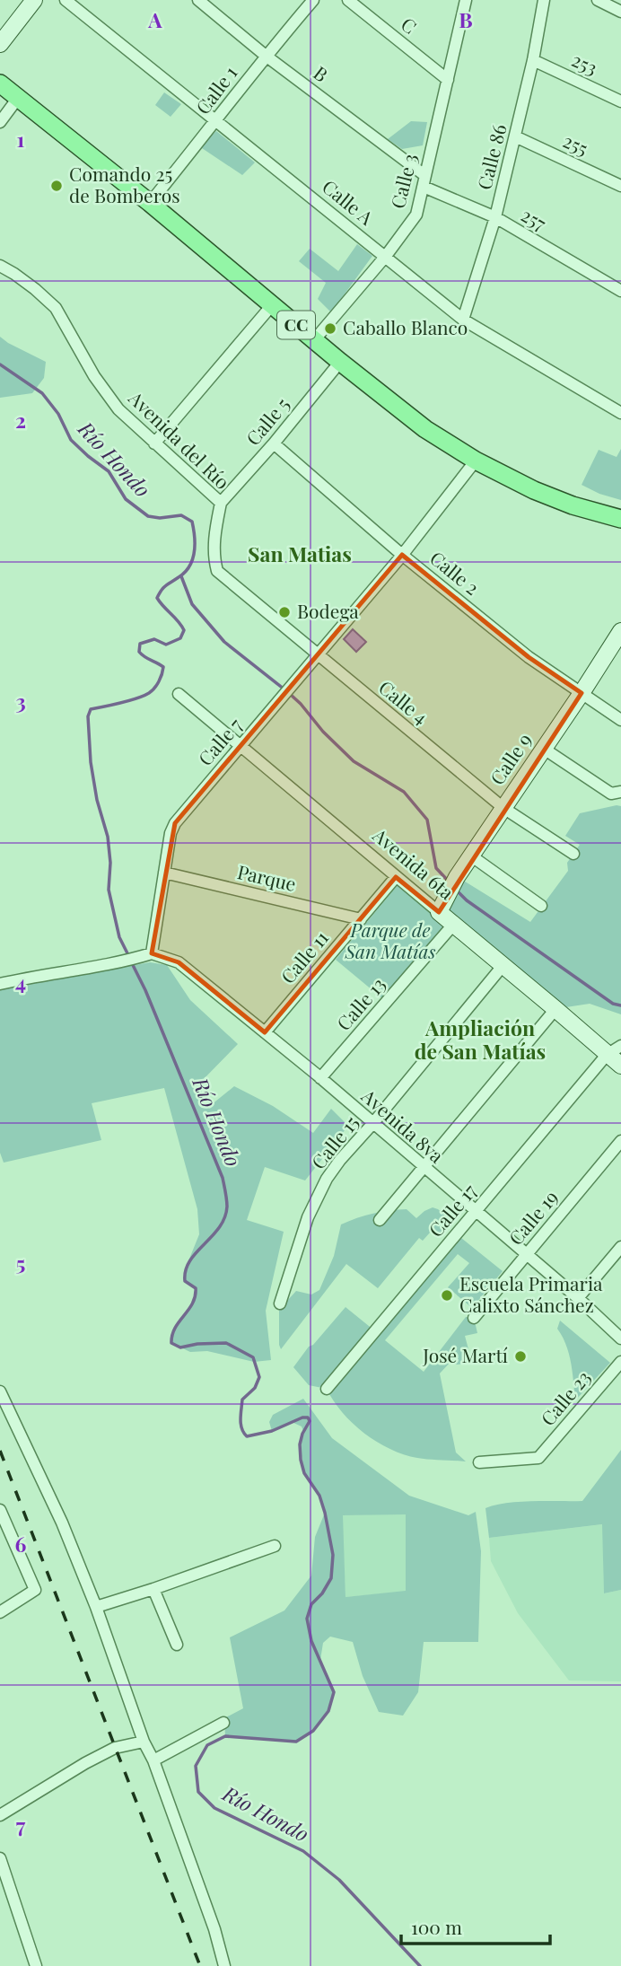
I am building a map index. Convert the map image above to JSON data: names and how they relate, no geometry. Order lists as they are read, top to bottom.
{
  "streets": {
    "main road": ["CC"],
    "street": [
      "C",
      "253",
      "B",
      "Calle 1",
      "255",
      "Calle 86",
      "Calle 3",
      "Calle A",
      "257",
      "Calle 5",
      "Avenida del Río",
      "Calle 2",
      "Calle 4",
      "Calle 7",
      "Calle 9",
      "Avenida 6ta",
      "Parque",
      "Calle 11",
      "Calle 13",
      "Avenida 8va",
      "Calle 15",
      "Calle 17",
      "Calle 19",
      "Calle 23"
    ]
  },
  "crossings": [
    ["C", "Calle 3"],
    ["253", "Calle 86"],
    ["B", "Calle 1"],
    ["B", "Calle 3"],
    ["B", "257"],
    ["Calle 1", "Calle A"],
    ["Calle 1", "CC"],
    ["255", "Calle 86"],
    ["Calle 86", "Calle A"],
    ["Calle 86", "257"],
    ["Calle 3", "Calle A"],
    ["Calle 3", "257"],
    ["Calle 3", "CC"],
    ["CC", "Calle 5"],
    ["CC", "Calle 7"],
    ["Calle 5", "Avenida del Río"],
    ["Calle 5", "Calle 2"],
    ["Avenida del Río", "Calle 4"],
    ["Calle 2", "Calle 7"],
    ["Calle 2", "Calle 9"],
    ["Calle 4", "Calle 7"],
    ["Calle 4", "Calle 9"],
    ["Calle 7", "Avenida 6ta"],
    ["Calle 7", "Parque"],
    ["Calle 7", "Avenida 8va"],
    ["Calle 9", "Avenida 6ta"],
    ["Avenida 6ta", "Calle 11"],
    ["Avenida 6ta", "Calle 13"],
    ["Avenida 6ta", "Calle 15"],
    ["Avenida 6ta", "Calle 17"],
    ["Parque", "Calle 11"],
    ["Calle 11", "Avenida 8va"],
    ["Calle 13", "Avenida 8va"],
    ["Avenida 8va", "Calle 15"],
    ["Avenida 8va", "Calle 17"],
    ["Avenida 8va", "Calle 19"]
  ],
  "districts": ["San Matias", "Ampliación de San Matías"],
  "water": ["Río Hondo"],
  "parks": ["Parque de San Matías"],
  "places": [
    "Comando 25 de Bomberos",
    "Caballo Blanco",
    "Bodega",
    "Escuela Primaria Calixto Sánchez",
    "José Martí"
  ],
  "scale_bar": "100 m",
  "grid": {
    "columns": ["A", "B"],
    "rows": [
      "1",
      "2",
      "3",
      "4",
      "5",
      "6",
      "7"
    ]
  }
}
